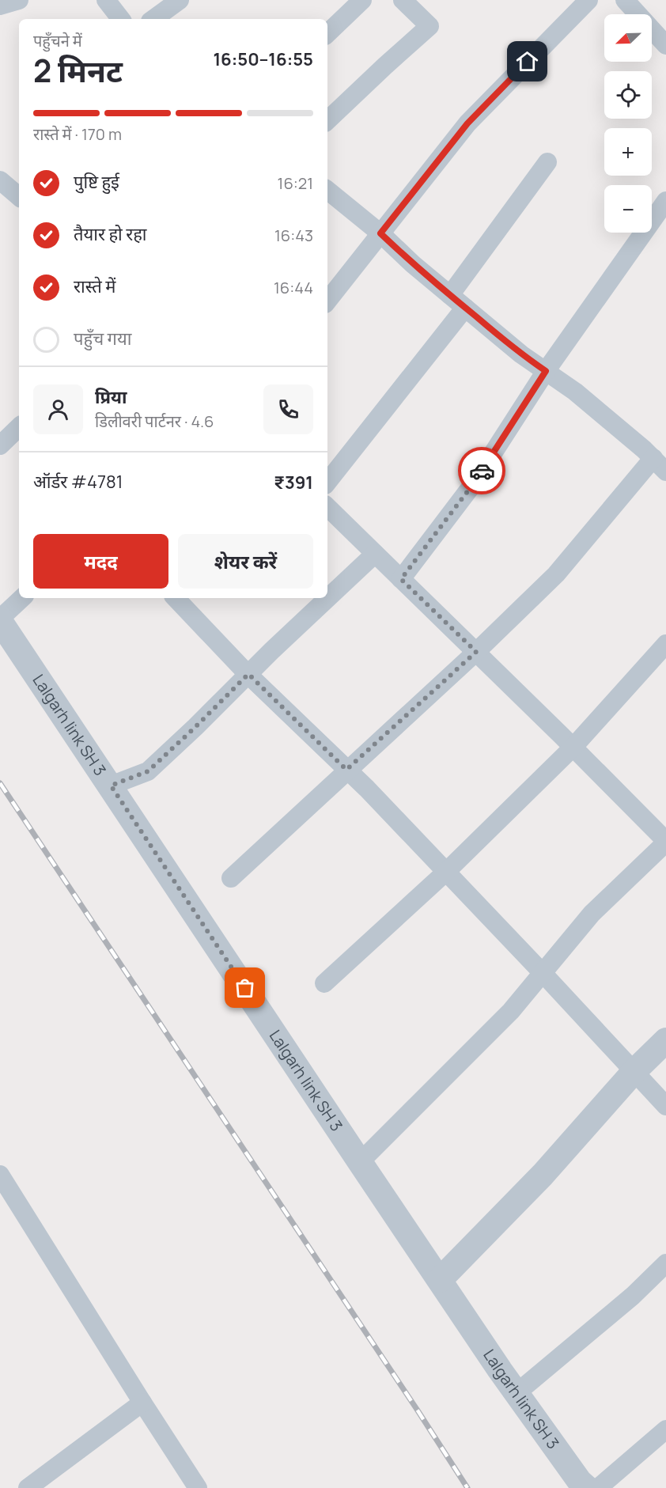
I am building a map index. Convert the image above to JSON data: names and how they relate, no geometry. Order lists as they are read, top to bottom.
{
  "streets": {
    "street": ["Lalgarh link SH 3"]
  },
  "north": "bottom left",
  "page": {
    "map_buttons": ["+", "−"],
    "heading": ["2 मिनट", "पहुँचने में", "16:50–16:55"],
    "panel": [
      "प्रिया",
      "डिलीवरी पार्टनर · 4.6",
      "ऑर्डर #4781",
      "₹391"
    ],
    "bar": "रास्ते में · 170 m",
    "list": [
      ["पुष्टि हुई", "16:21"],
      ["तैयार हो रहा", "16:43"],
      ["रास्ते में", "16:44"],
      "पहुँच गया"
    ],
    "buttons": ["मदद", "शेयर करें"]
  }
}
